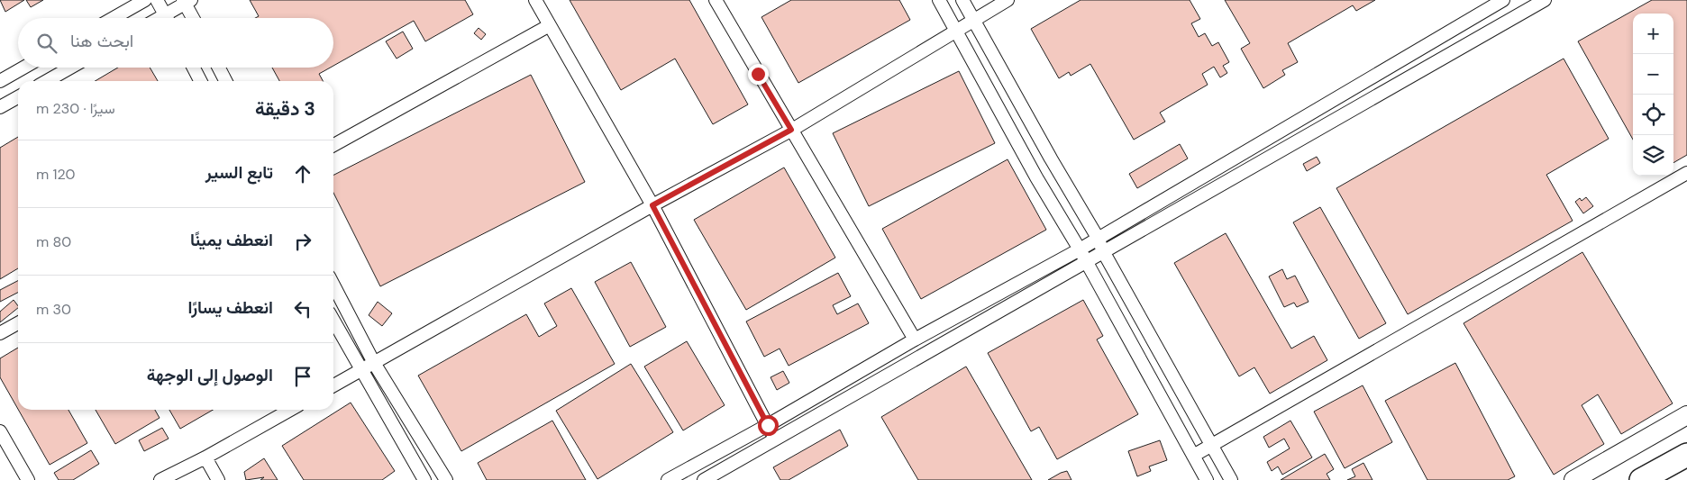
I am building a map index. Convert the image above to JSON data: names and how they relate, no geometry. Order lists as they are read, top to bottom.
{
  "page": {
    "map_buttons": ["+", "−"],
    "search": "ابحث هنا",
    "heading": ["3 دقيقة", "سيرًا · 230 m"],
    "list": [
      ["تابع السير", "120 m"],
      ["انعطف يمينًا", "80 m"],
      ["انعطف يسارًا", "30 m"],
      "الوصول إلى الوجهة"
    ]
  }
}
